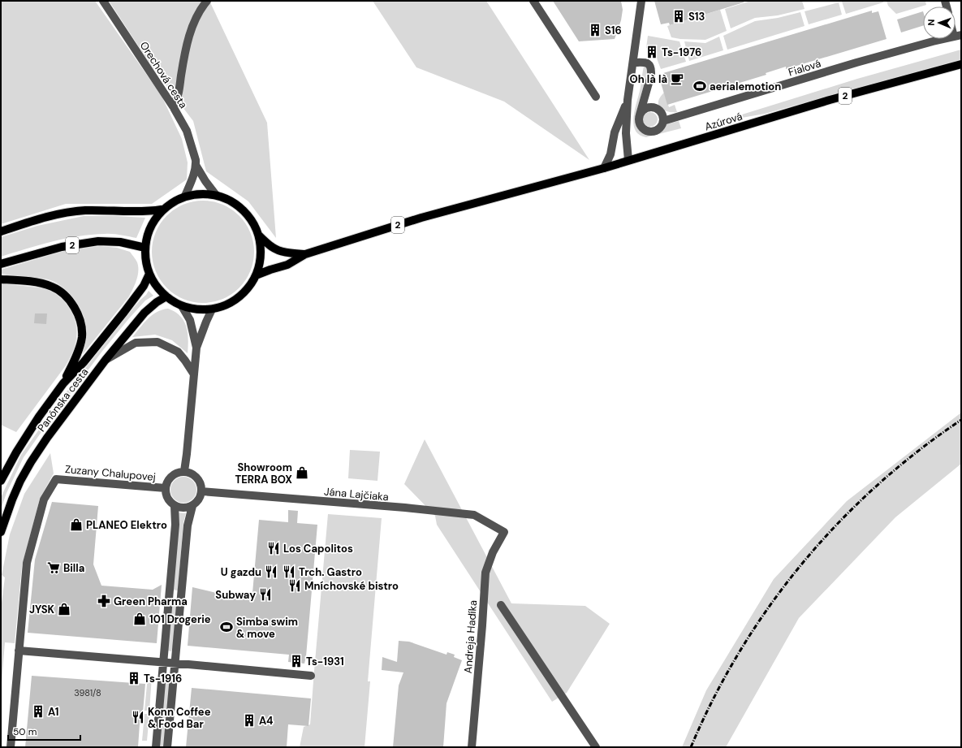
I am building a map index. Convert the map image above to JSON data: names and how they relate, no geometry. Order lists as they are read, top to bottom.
{
  "streets": {
    "main road": ["2", "Azúrová", "Panónska cesta"],
    "street": [
      "Fialová",
      "Orechová cesta",
      "Zuzany Chalupovej",
      "Jána Lajčiaka",
      "Andreja Hadíka"
    ]
  },
  "crossings": [
    ["2", "Azúrová"],
    ["2", "Panónska cesta"],
    ["Zuzany Chalupovej", "Jána Lajčiaka"],
    ["Jána Lajčiaka", "Andreja Hadíka"]
  ],
  "places": {
    "building": [
      "S13",
      "S16",
      "Ts-1976",
      "Ts-1931",
      "Ts-1916",
      "A1",
      "A4"
    ],
    "cafe": ["Oh là là"],
    "sports": ["aerialemotion", "Simba swim & move"],
    "shop": [
      "Showroom TERRA BOX",
      "PLANEO Elektro",
      "JYSK",
      "101 Drogerie"
    ],
    "restaurant": [
      "Los Capolitos",
      "U gazdu",
      "Trch. Gastro",
      "Mníchovské bistro",
      "Subway",
      "Konn Coffee & Food Bar"
    ],
    "supermarket": ["Billa"],
    "pharmacy": ["Green Pharma"]
  },
  "house_numbers": ["3981/8"],
  "scale_bar": "50 m",
  "north": "left"
}
